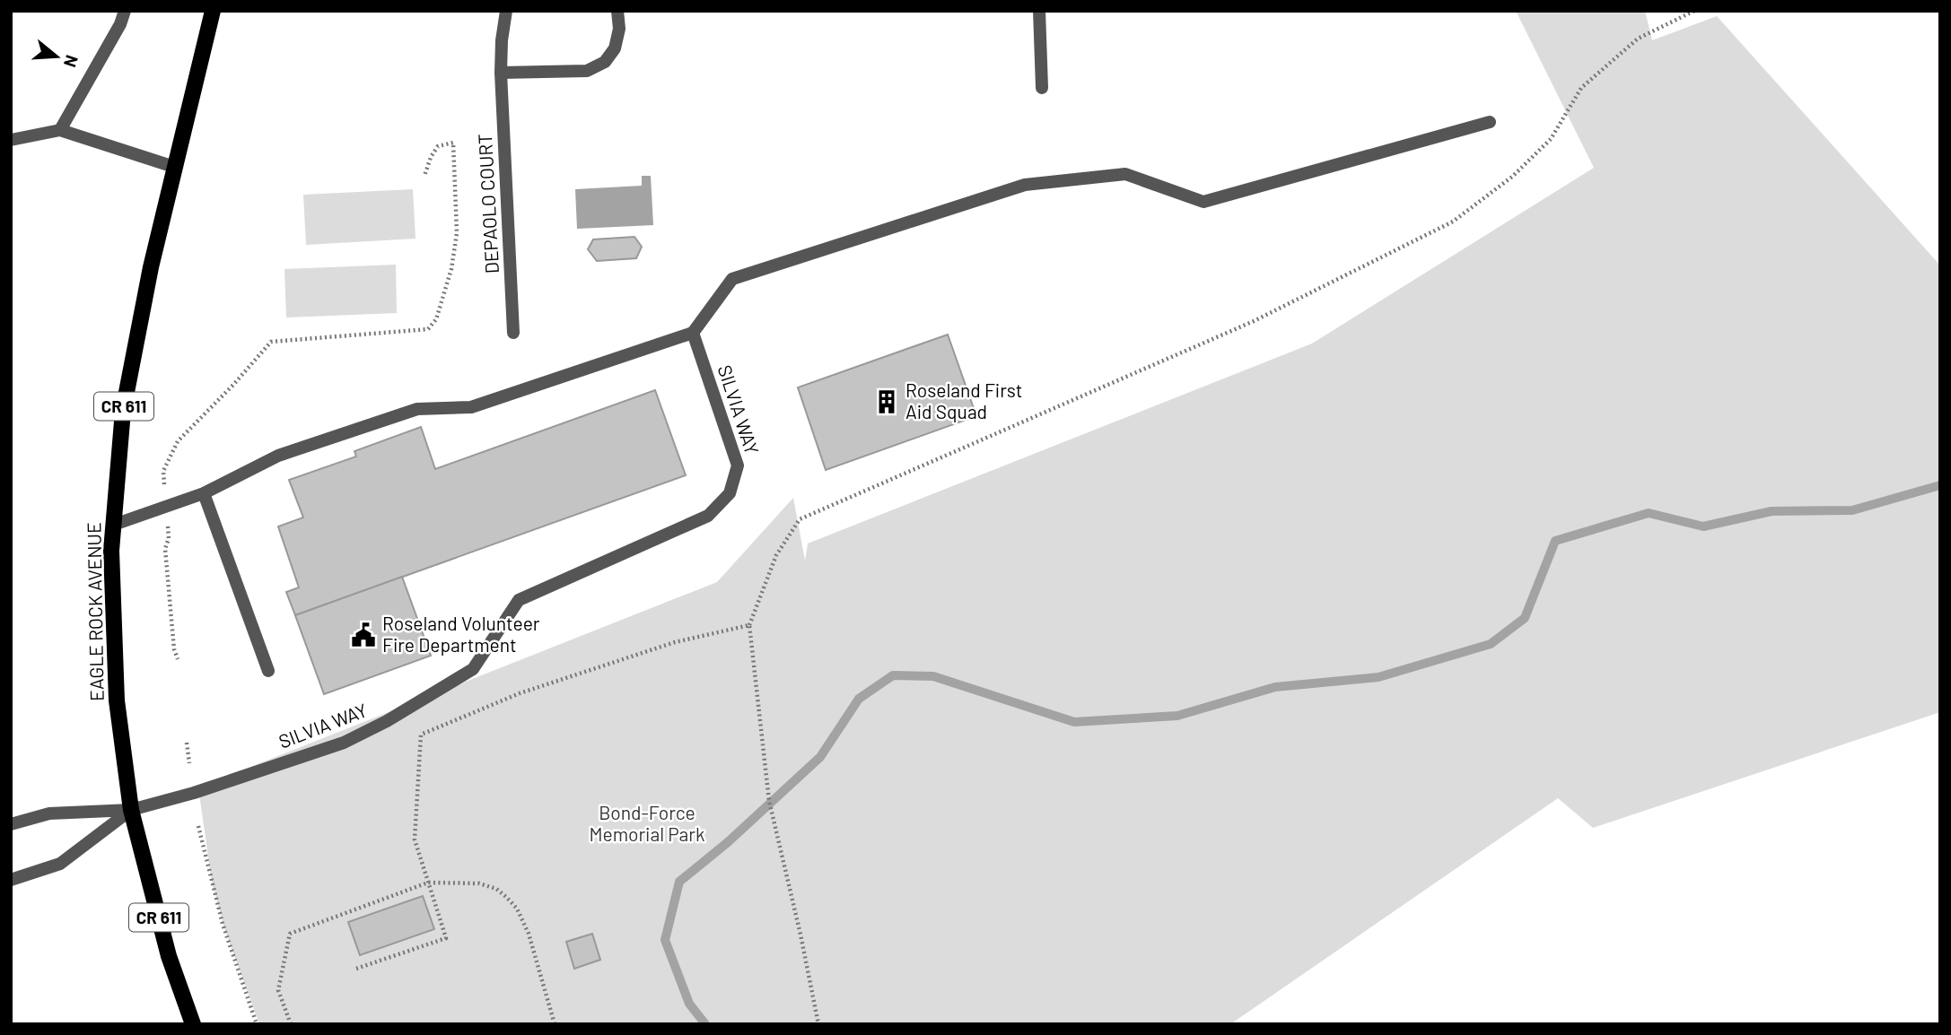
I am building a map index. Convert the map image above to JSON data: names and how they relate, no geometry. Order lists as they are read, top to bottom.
{
  "streets": {
    "main road": ["CR 611", "EAGLE ROCK AVENUE"],
    "street": ["DEPAOLO COURT", "SILVIA WAY"]
  },
  "crossings": [
    ["SILVIA WAY", "EAGLE ROCK AVENUE"]
  ],
  "parks": ["Bond-Force Memorial Park"],
  "places": {
    "building": ["Roseland First Aid Squad"],
    "public building": ["Roseland Volunteer Fire Department"]
  },
  "north": "right"
}
